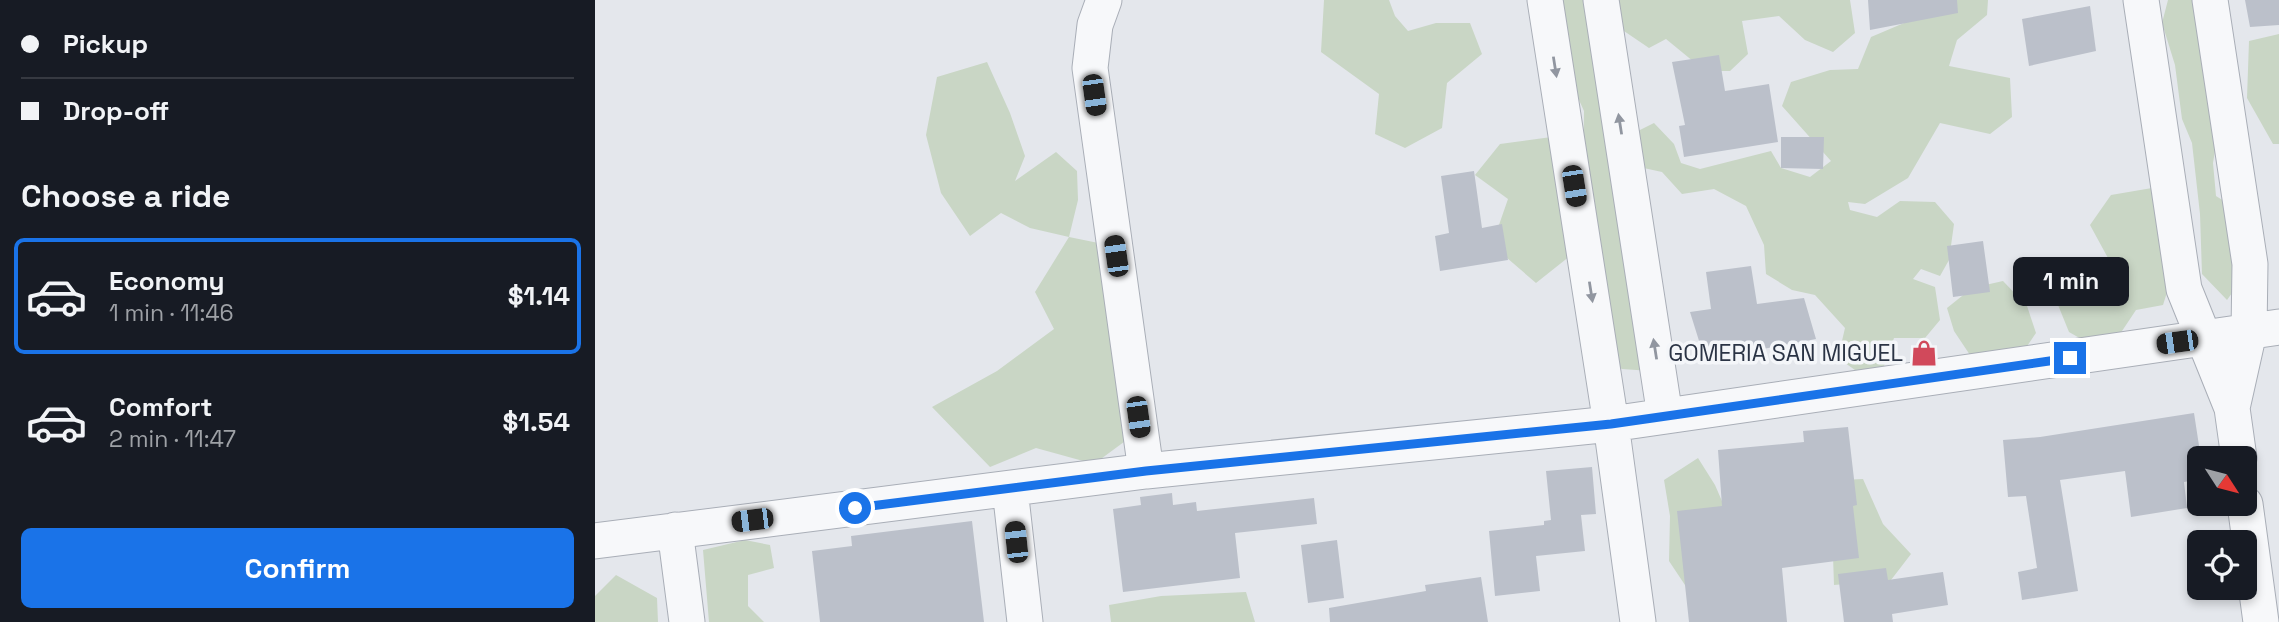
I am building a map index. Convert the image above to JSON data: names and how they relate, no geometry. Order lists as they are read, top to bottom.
{
  "places": {
    "shop": ["GOMERIA SAN MIGUEL"]
  },
  "north": "bottom right",
  "page": {
    "banner": ["Pickup", "Drop-off"],
    "heading": "Choose a ride",
    "list": [
      {
        "name": "Economy",
        "note": "1 min · 11:46",
        "value": "$1.14"
      },
      {
        "name": "Comfort",
        "note": "2 min · 11:47",
        "value": "$1.54"
      }
    ],
    "bubble": "1 min",
    "buttons": "Confirm"
  }
}
